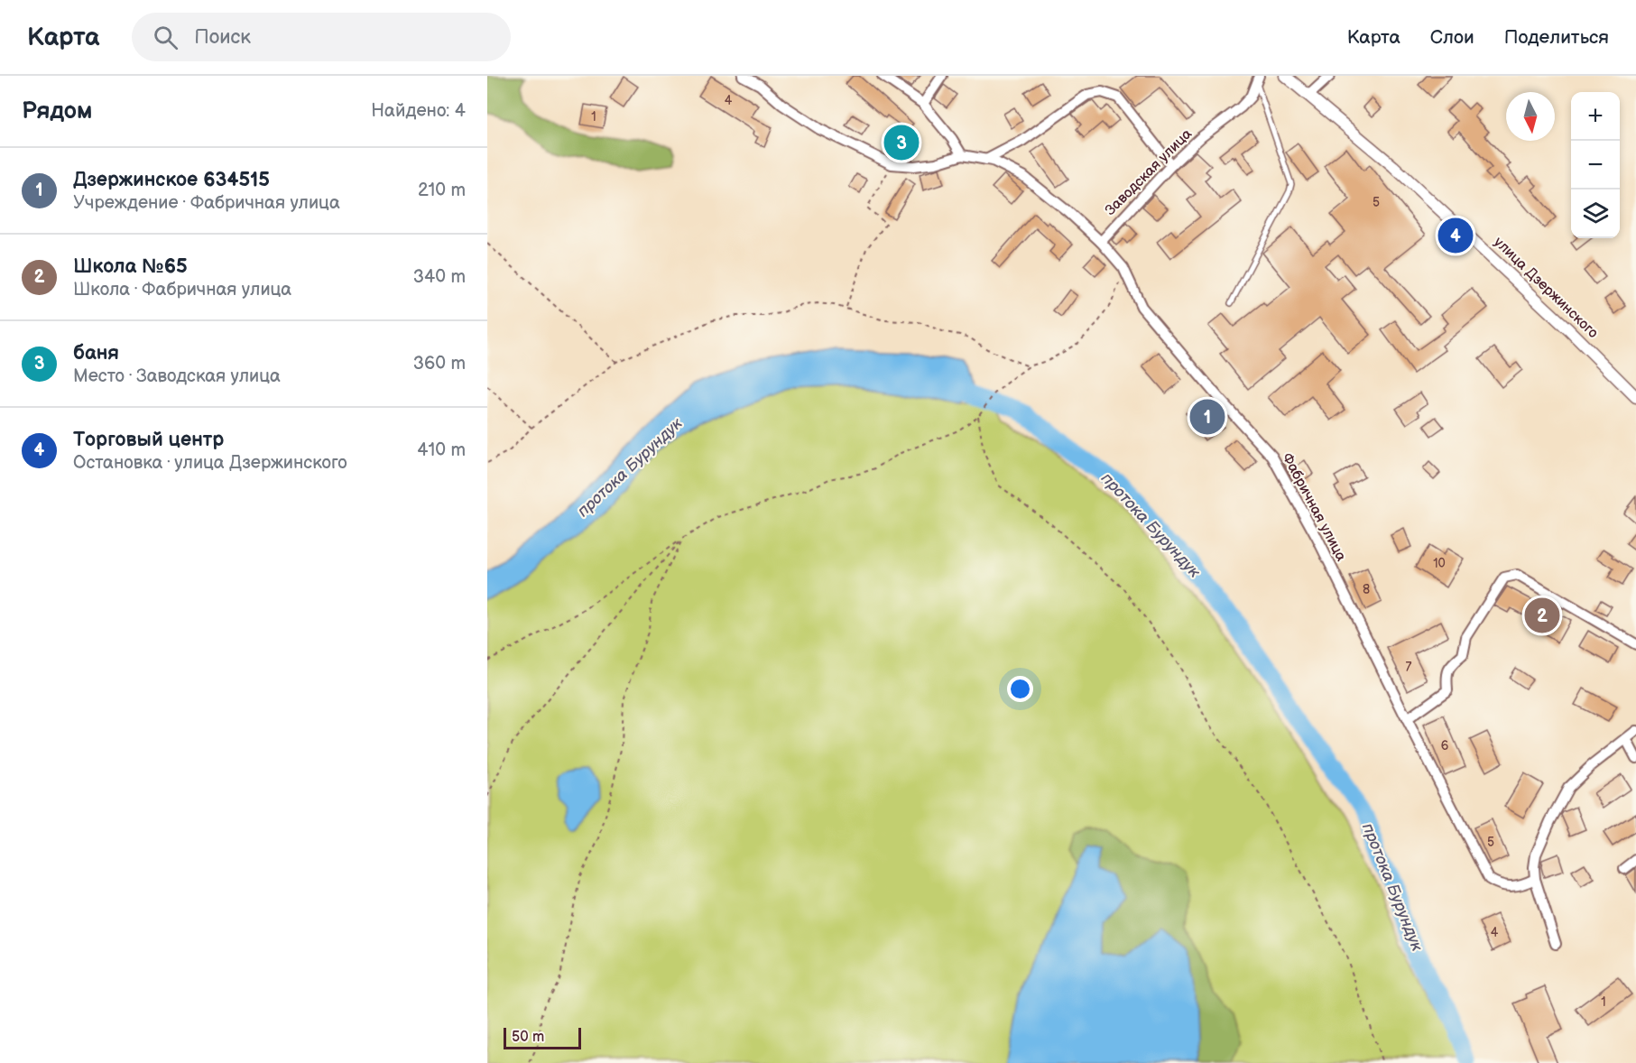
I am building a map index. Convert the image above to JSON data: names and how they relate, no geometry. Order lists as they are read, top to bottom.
{
  "streets": {
    "street": ["Заводская улица", "улица Дзержинского", "Фабричная улица"]
  },
  "water": ["протока Бурундук"],
  "house_numbers": [
    "4",
    "1",
    "5",
    "10",
    "8",
    "7",
    "6",
    "5",
    "4",
    "1"
  ],
  "scale_bar": "50 m",
  "north": "bottom",
  "page": {
    "header": "Карта",
    "search": "Поиск",
    "nav": ["Карта", "Слои", "Поделиться"],
    "heading": ["Рядом", "Найдено: 4"],
    "map_buttons": ["+", "−"],
    "pins": [
      "3",
      "4",
      "1",
      "2"
    ],
    "list": [
      {
        "mark": "1",
        "name": "Дзержинское 634515",
        "note": "Учреждение · Фабричная улица",
        "value": "210 m"
      },
      {
        "mark": "2",
        "name": "Школа №65",
        "note": "Школа · Фабричная улица",
        "value": "340 m"
      },
      {
        "mark": "3",
        "name": "баня",
        "note": "Место · Заводская улица",
        "value": "360 m"
      },
      {
        "mark": "4",
        "name": "Торговый центр",
        "note": "Остановка · улица Дзержинского",
        "value": "410 m"
      }
    ],
    "scale": "50 m"
  }
}
